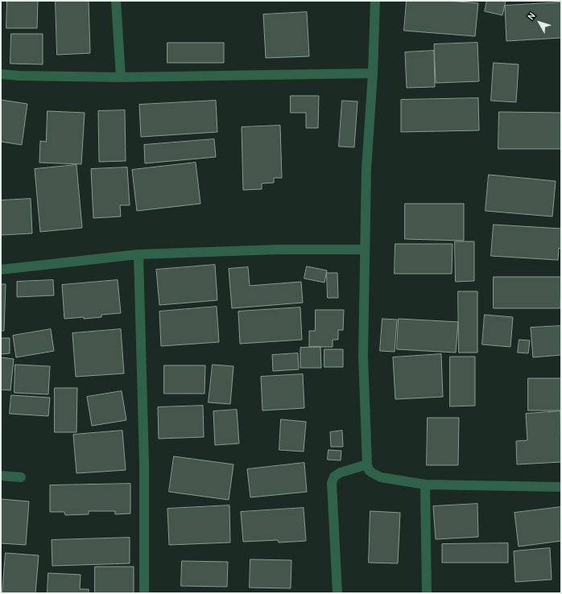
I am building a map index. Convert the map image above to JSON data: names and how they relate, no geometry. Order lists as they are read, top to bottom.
{
  "north": "top left"
}
